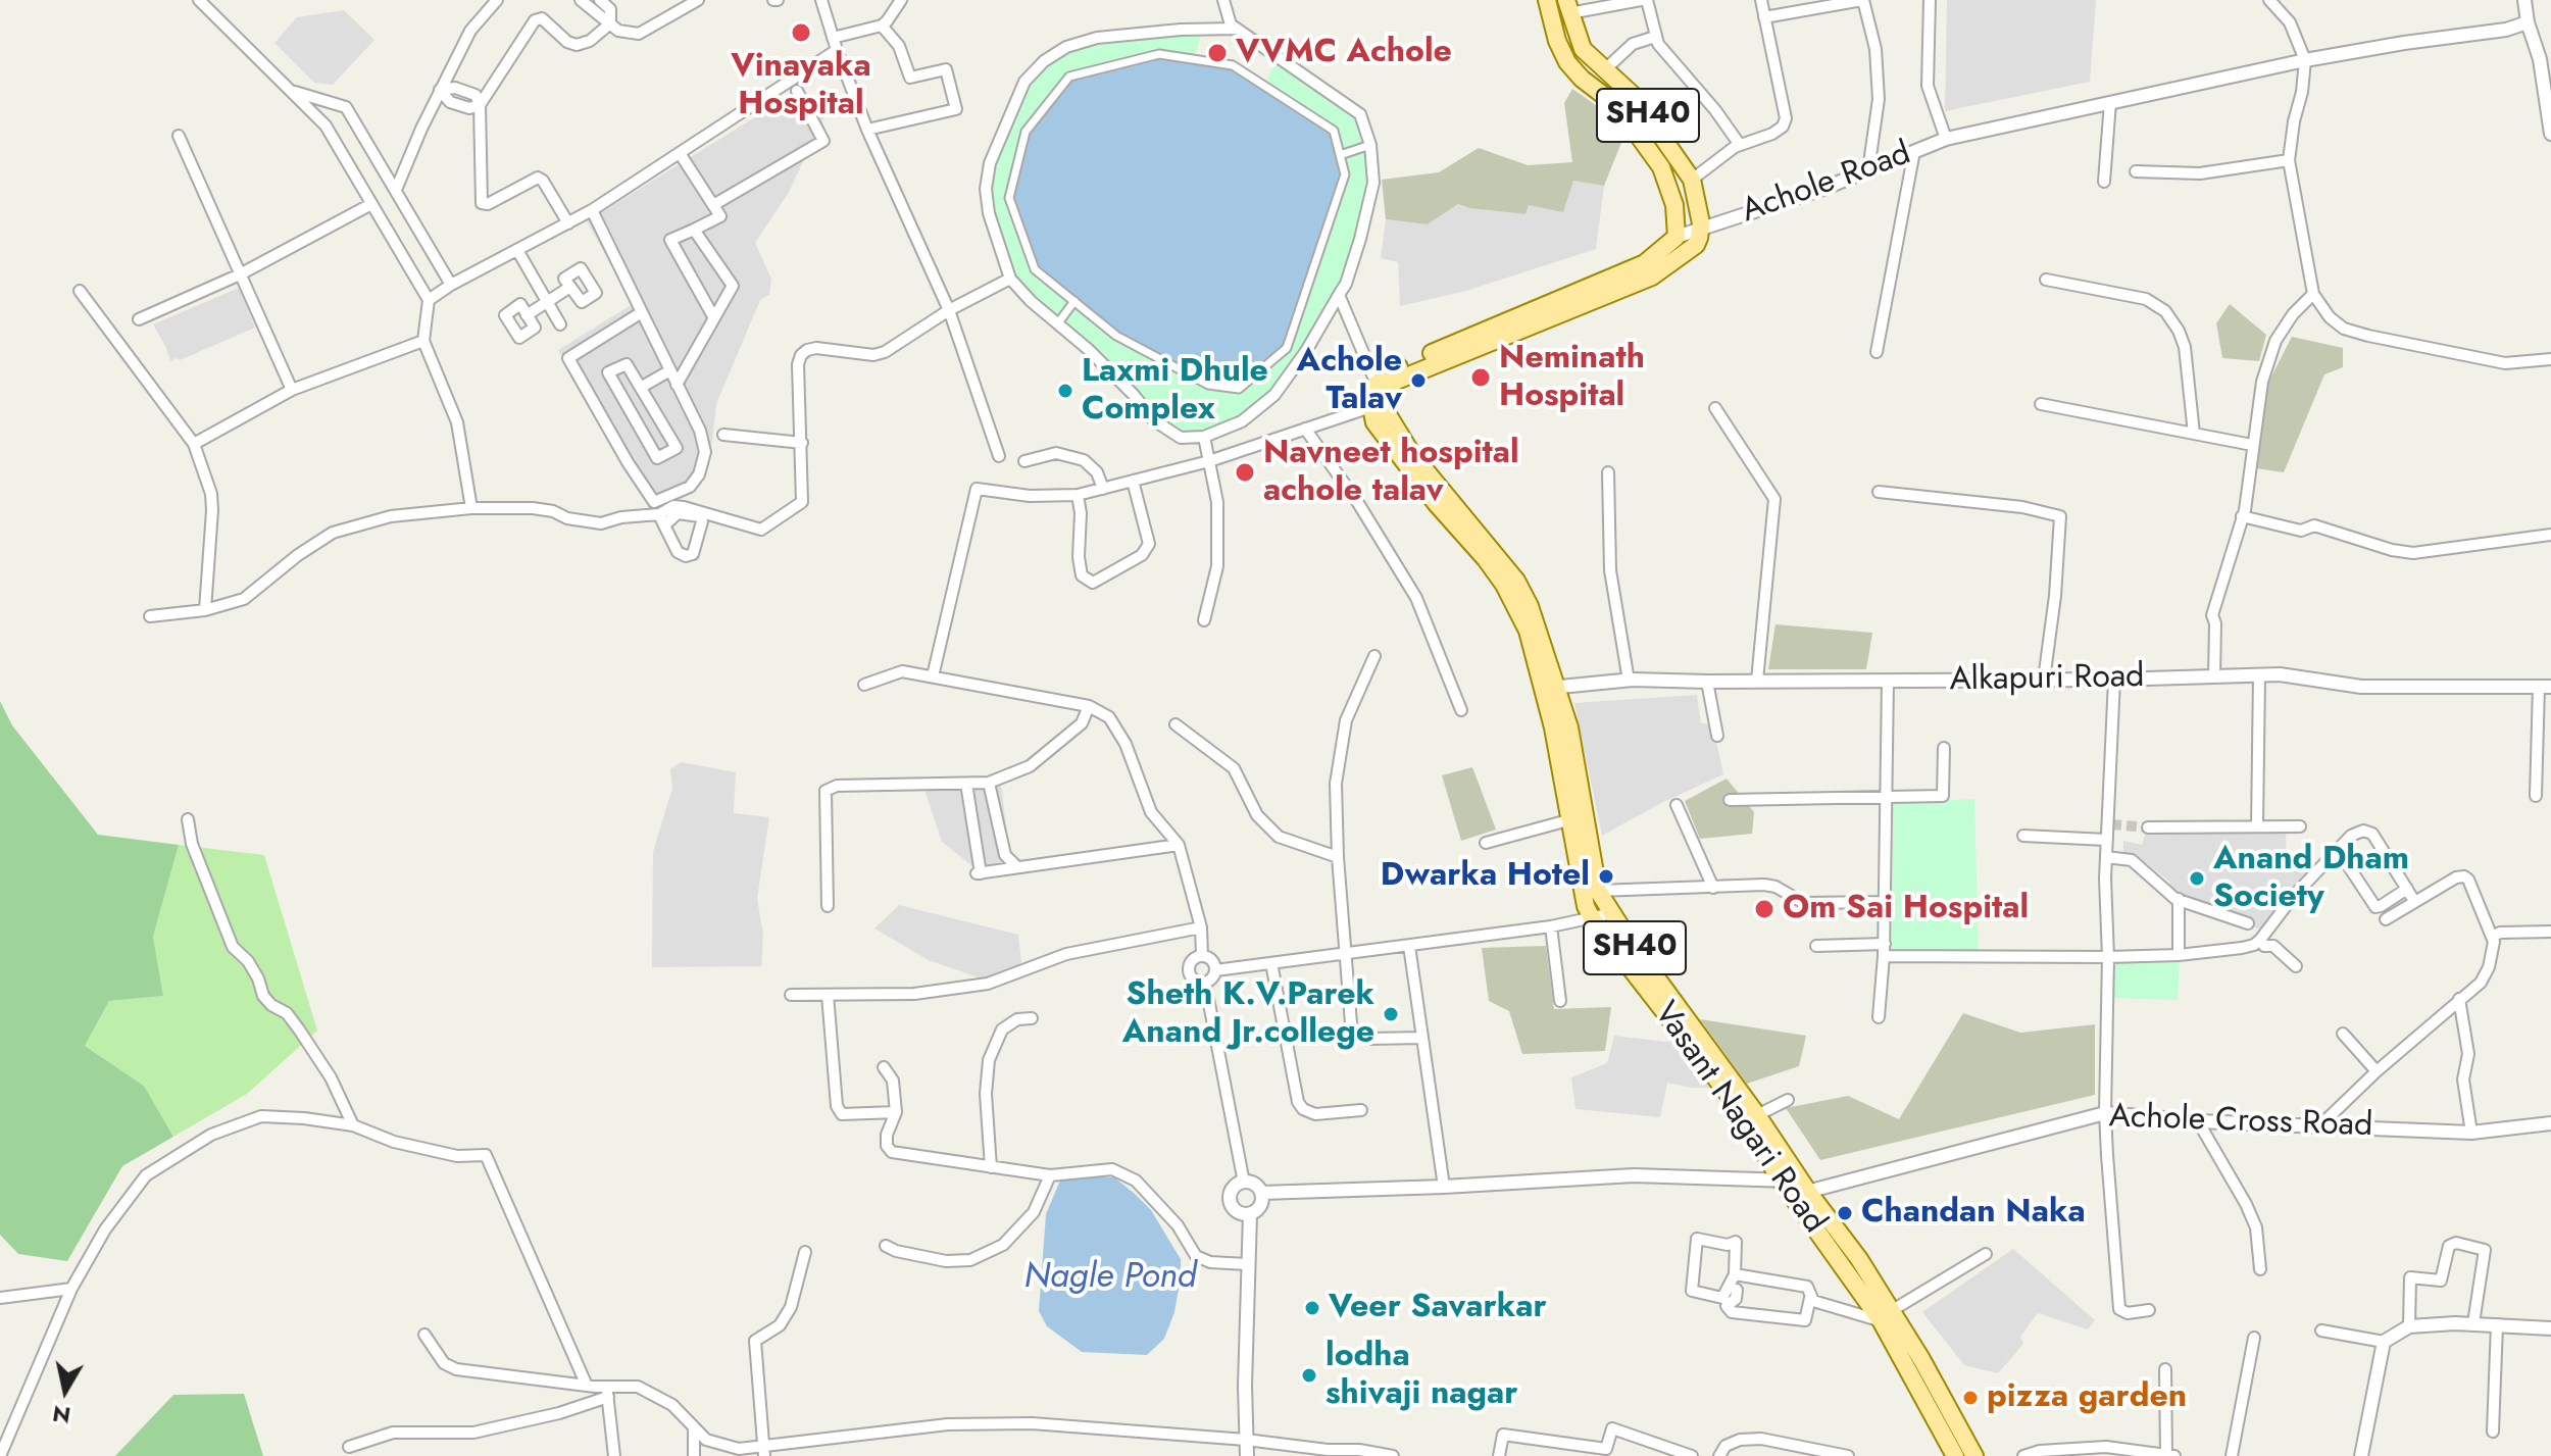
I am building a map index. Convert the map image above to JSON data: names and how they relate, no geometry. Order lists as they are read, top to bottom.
{
  "streets": {
    "main road": ["SH40", "Achole Road", "Vasant Nagari Road"],
    "street": ["Alkapuri Road", "Achole Cross Road"]
  },
  "crossings": [
    ["SH40", "Achole Road"],
    ["Achole Road", "Vasant Nagari Road"],
    ["Alkapuri Road", "Vasant Nagari Road"],
    ["Vasant Nagari Road", "Achole Cross Road"]
  ],
  "water": ["Nagle Pond"],
  "places": [
    "Vinayaka Hospital",
    "VVMC Achole",
    "Neminath Hospital",
    "Achole Talav",
    "Laxmi Dhule Complex",
    "Navneet hospital achole talav",
    "Dwarka Hotel",
    "Anand Dham Society",
    "Om Sai Hospital",
    "Sheth K.V.Parek Anand Jr.college",
    "Chandan Naka",
    "Veer Savarkar",
    "lodha shivaji nagar",
    "pizza garden"
  ],
  "north": "bottom"
}
